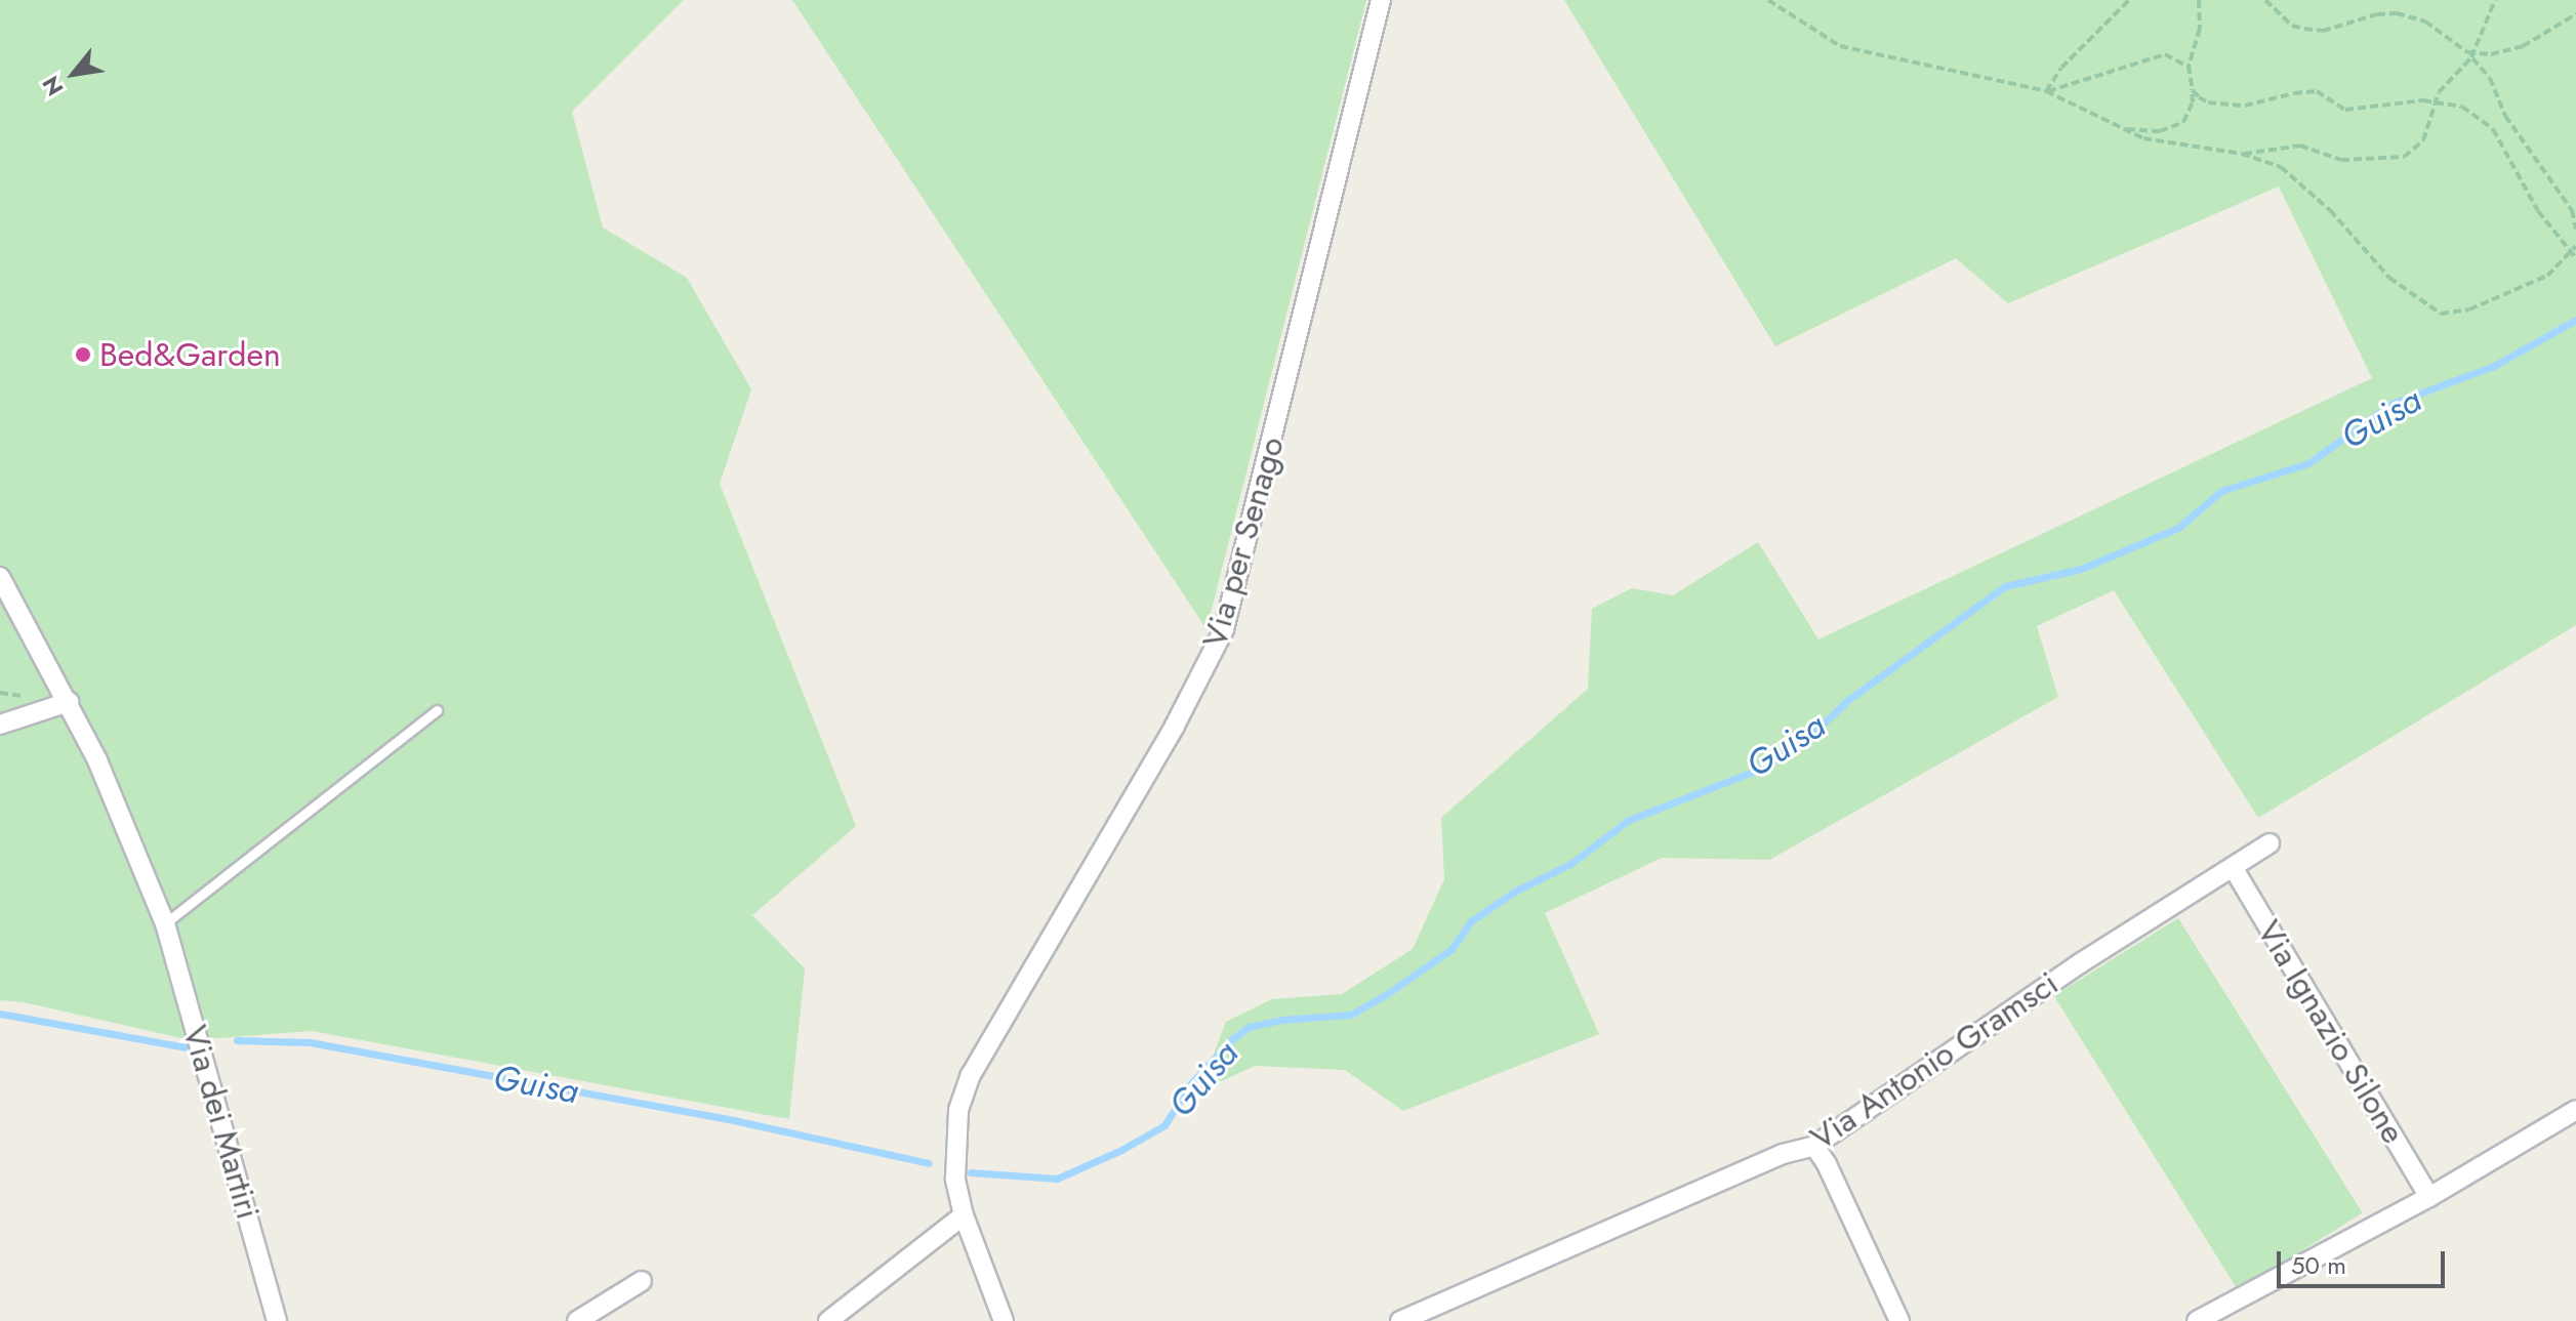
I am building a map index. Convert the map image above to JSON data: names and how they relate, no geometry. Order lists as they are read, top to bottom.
{
  "streets": {
    "street": [
      "Via per Senago",
      "Via Ignazio Silone",
      "Via Antonio Gramsci",
      "Via dei Martiri"
    ]
  },
  "crossings": [
    ["Via Ignazio Silone", "Via Antonio Gramsci"]
  ],
  "water": ["Guisa"],
  "places": ["Bed&Garden"],
  "scale_bar": "50 m",
  "north": "bottom left"
}
